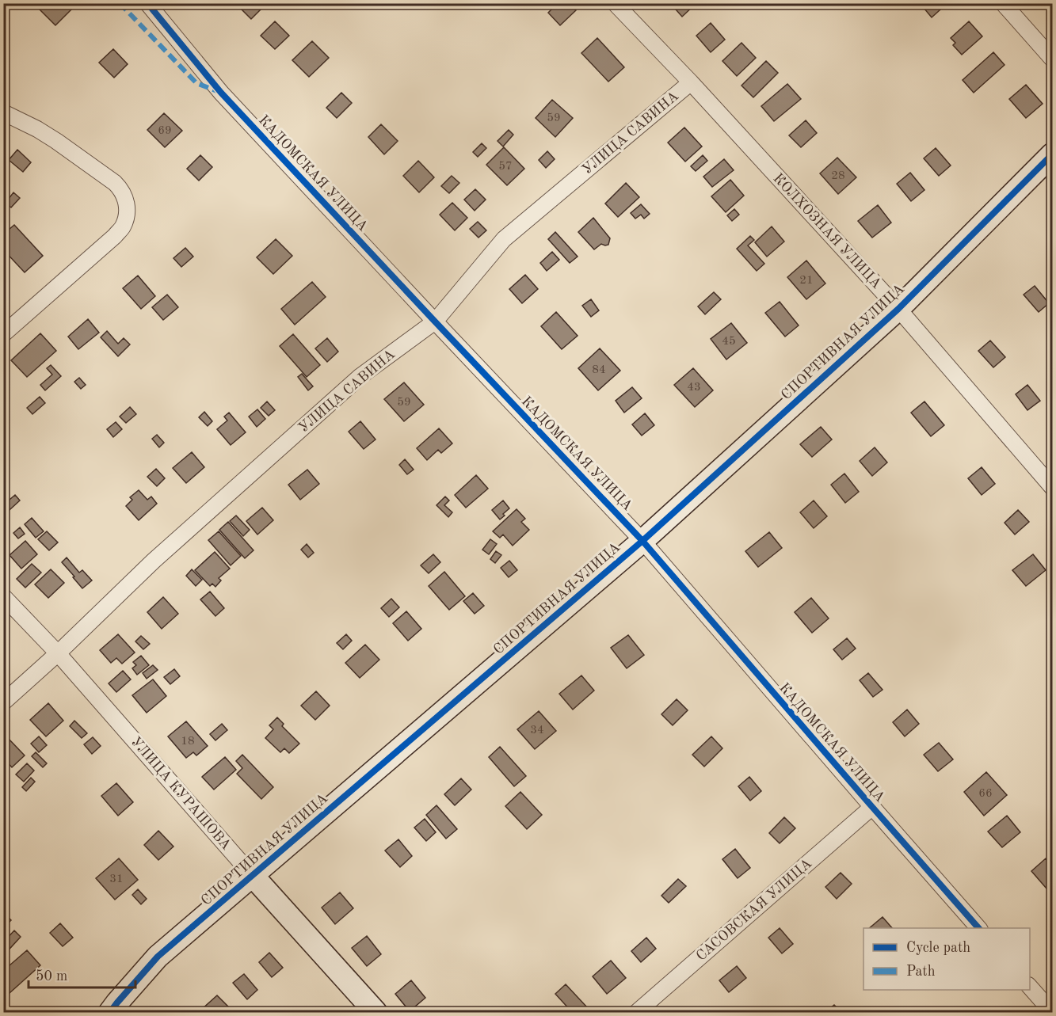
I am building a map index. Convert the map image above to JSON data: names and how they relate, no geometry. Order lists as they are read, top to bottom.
{
  "streets": {
    "street": [
      "УЛИЦА САВИНА",
      "КАДОМСКАЯ УЛИЦА",
      "КОЛХОЗНАЯ УЛИЦА",
      "СПОРТИВНАЯ УЛИЦА",
      "УЛИЦА КУРАШОВА",
      "САСОВСКАЯ УЛИЦА"
    ]
  },
  "crossings": [
    ["УЛИЦА САВИНА", "КАДОМСКАЯ УЛИЦА"],
    ["УЛИЦА САВИНА", "КОЛХОЗНАЯ УЛИЦА"],
    ["УЛИЦА САВИНА", "УЛИЦА КУРАШОВА"],
    ["КАДОМСКАЯ УЛИЦА", "СПОРТИВНАЯ УЛИЦА"],
    ["КАДОМСКАЯ УЛИЦА", "САСОВСКАЯ УЛИЦА"],
    ["КОЛХОЗНАЯ УЛИЦА", "СПОРТИВНАЯ УЛИЦА"],
    ["СПОРТИВНАЯ УЛИЦА", "УЛИЦА КУРАШОВА"]
  ],
  "house_numbers": [
    "59",
    "69",
    "57",
    "28",
    "21",
    "45",
    "84",
    "43",
    "59",
    "34",
    "18",
    "66",
    "31"
  ],
  "legend": ["Cycle path", "Path"],
  "scale_bar": "50 m"
}
